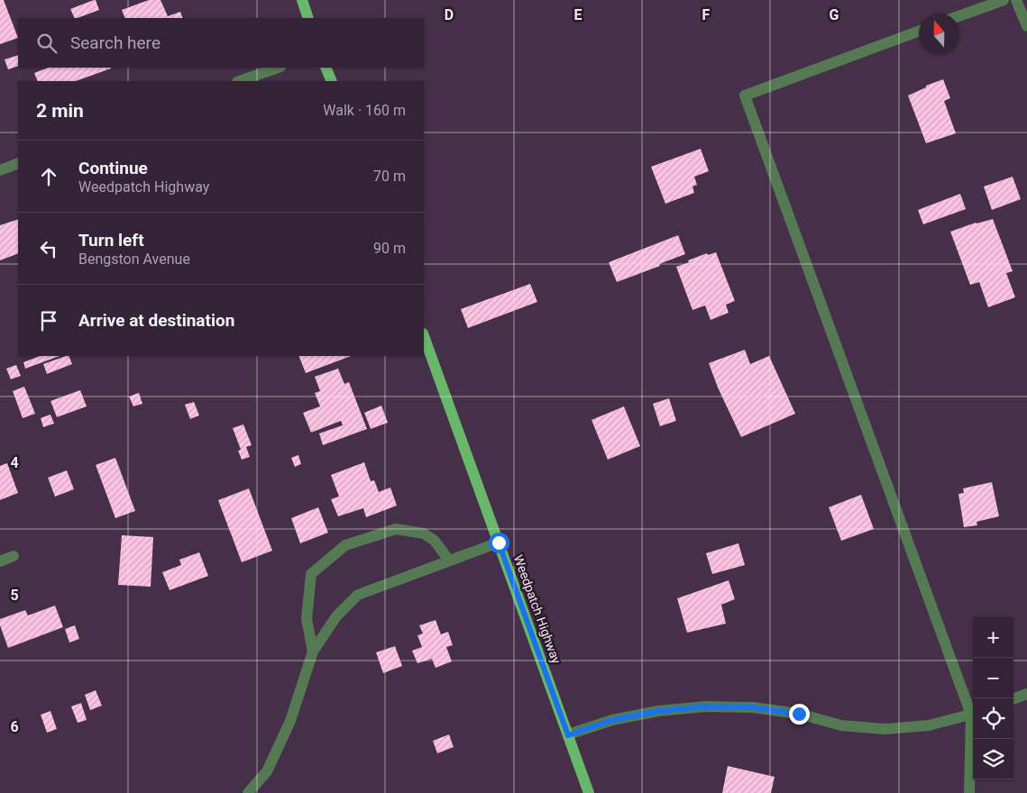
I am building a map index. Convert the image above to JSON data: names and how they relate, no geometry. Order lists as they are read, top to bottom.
{
  "streets": {
    "main road": ["Weedpatch Highway"]
  },
  "north": "top",
  "page": {
    "search": "Search here",
    "heading": ["2 min", "Walk · 160 m"],
    "list": [
      ["Continue", "Weedpatch Highway", "70 m"],
      ["Turn left", "Bengston Avenue", "90 m"],
      "Arrive at destination"
    ],
    "map_buttons": ["+", "−"]
  },
  "grid": {
    "columns": [
      "D",
      "E",
      "F",
      "G"
    ],
    "rows": ["4", "5", "6"]
  }
}
